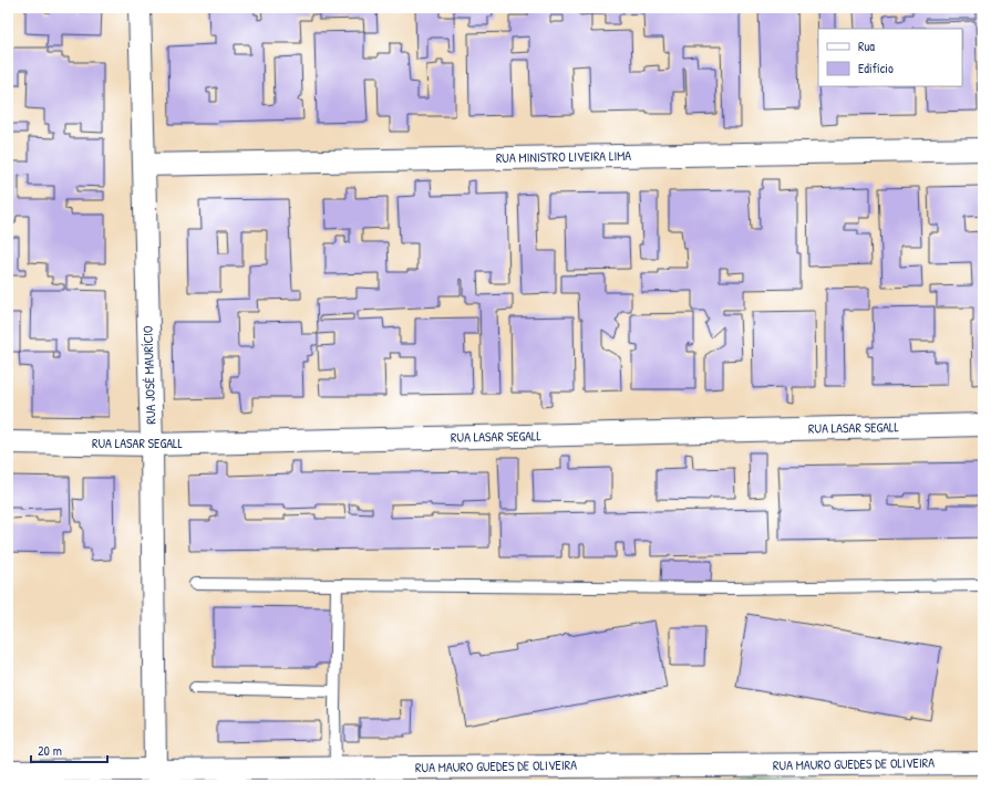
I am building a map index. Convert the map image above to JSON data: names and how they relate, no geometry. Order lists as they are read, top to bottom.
{
  "streets": {
    "street": [
      "RUA MINISTRO LIVEIRA LIMA",
      "RUA JOSÉ MAURÍCIO",
      "RUA LASAR SEGALL",
      "RUA MAURO GUEDES DE OLIVEIRA"
    ]
  },
  "crossings": [
    ["RUA MINISTRO LIVEIRA LIMA", "RUA JOSÉ MAURÍCIO"],
    ["RUA JOSÉ MAURÍCIO", "RUA LASAR SEGALL"],
    ["RUA JOSÉ MAURÍCIO", "RUA MAURO GUEDES DE OLIVEIRA"]
  ],
  "legend": ["Rua", "Edifício"],
  "scale_bar": "20 m"
}
